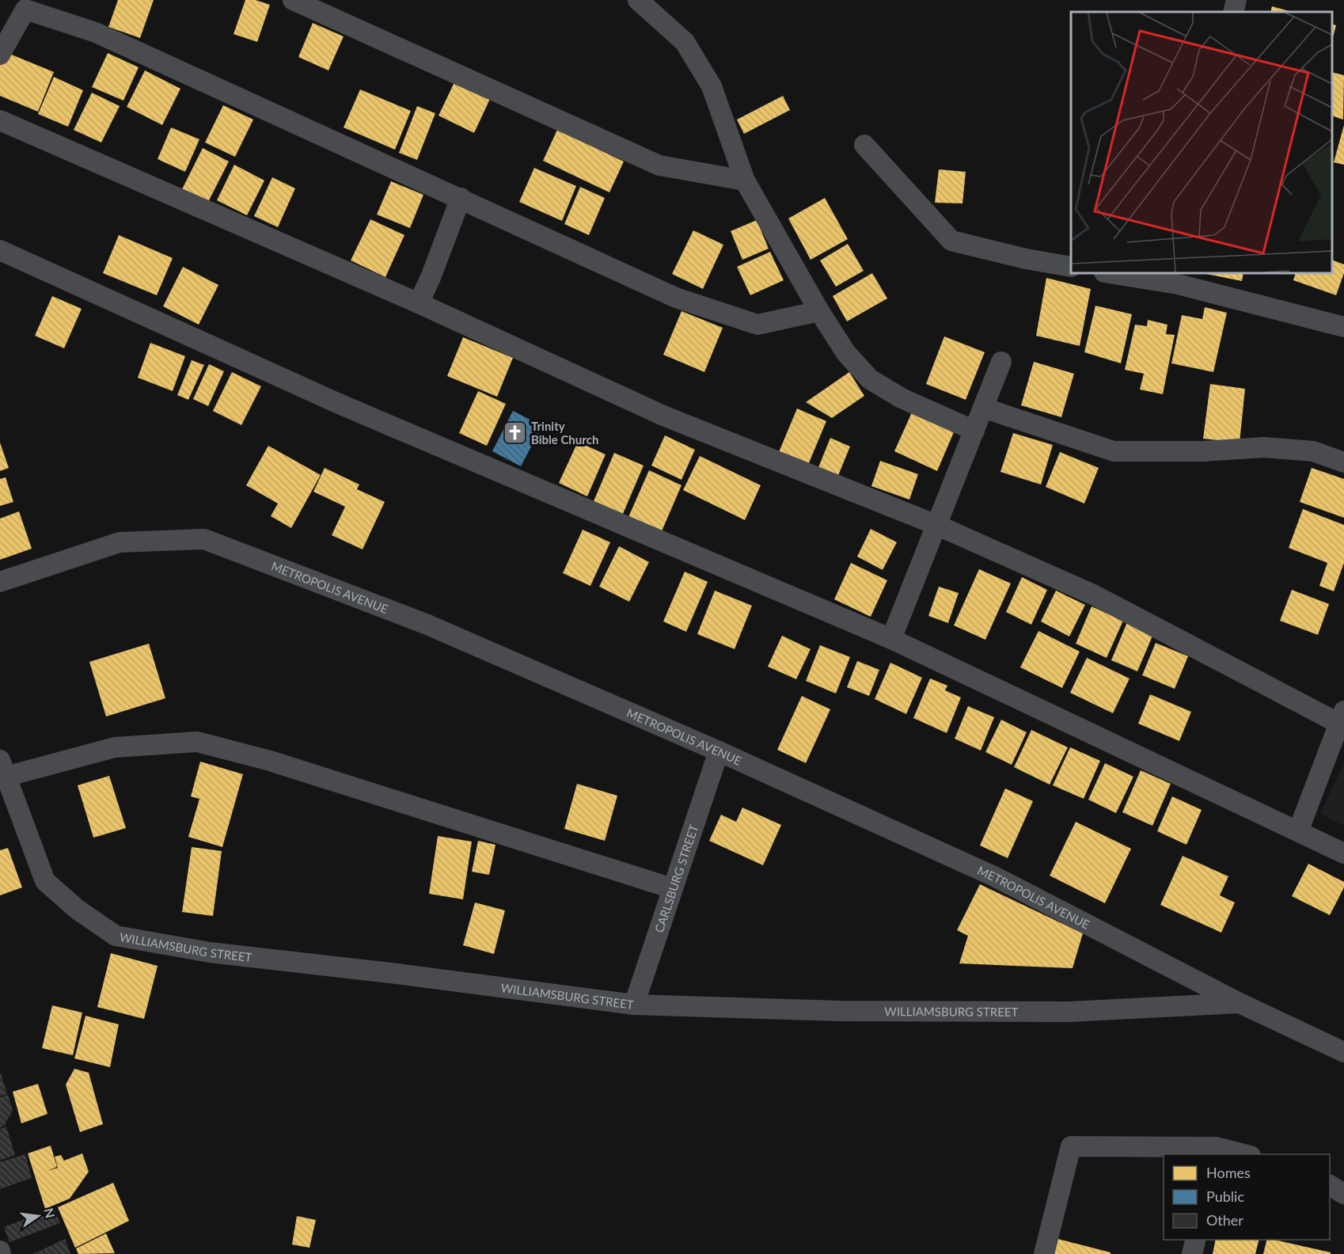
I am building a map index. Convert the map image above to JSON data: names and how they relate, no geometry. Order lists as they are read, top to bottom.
{
  "streets": {
    "street": ["METROPOLIS AVENUE", "CARLSBURG STREET", "WILLIAMSBURG STREET"]
  },
  "crossings": [
    ["METROPOLIS AVENUE", "CARLSBURG STREET"],
    ["METROPOLIS AVENUE", "WILLIAMSBURG STREET"],
    ["CARLSBURG STREET", "WILLIAMSBURG STREET"]
  ],
  "places": {
    "church": ["Trinity Bible Church"]
  },
  "legend": ["Homes", "Public", "Other"],
  "north": "right"
}
